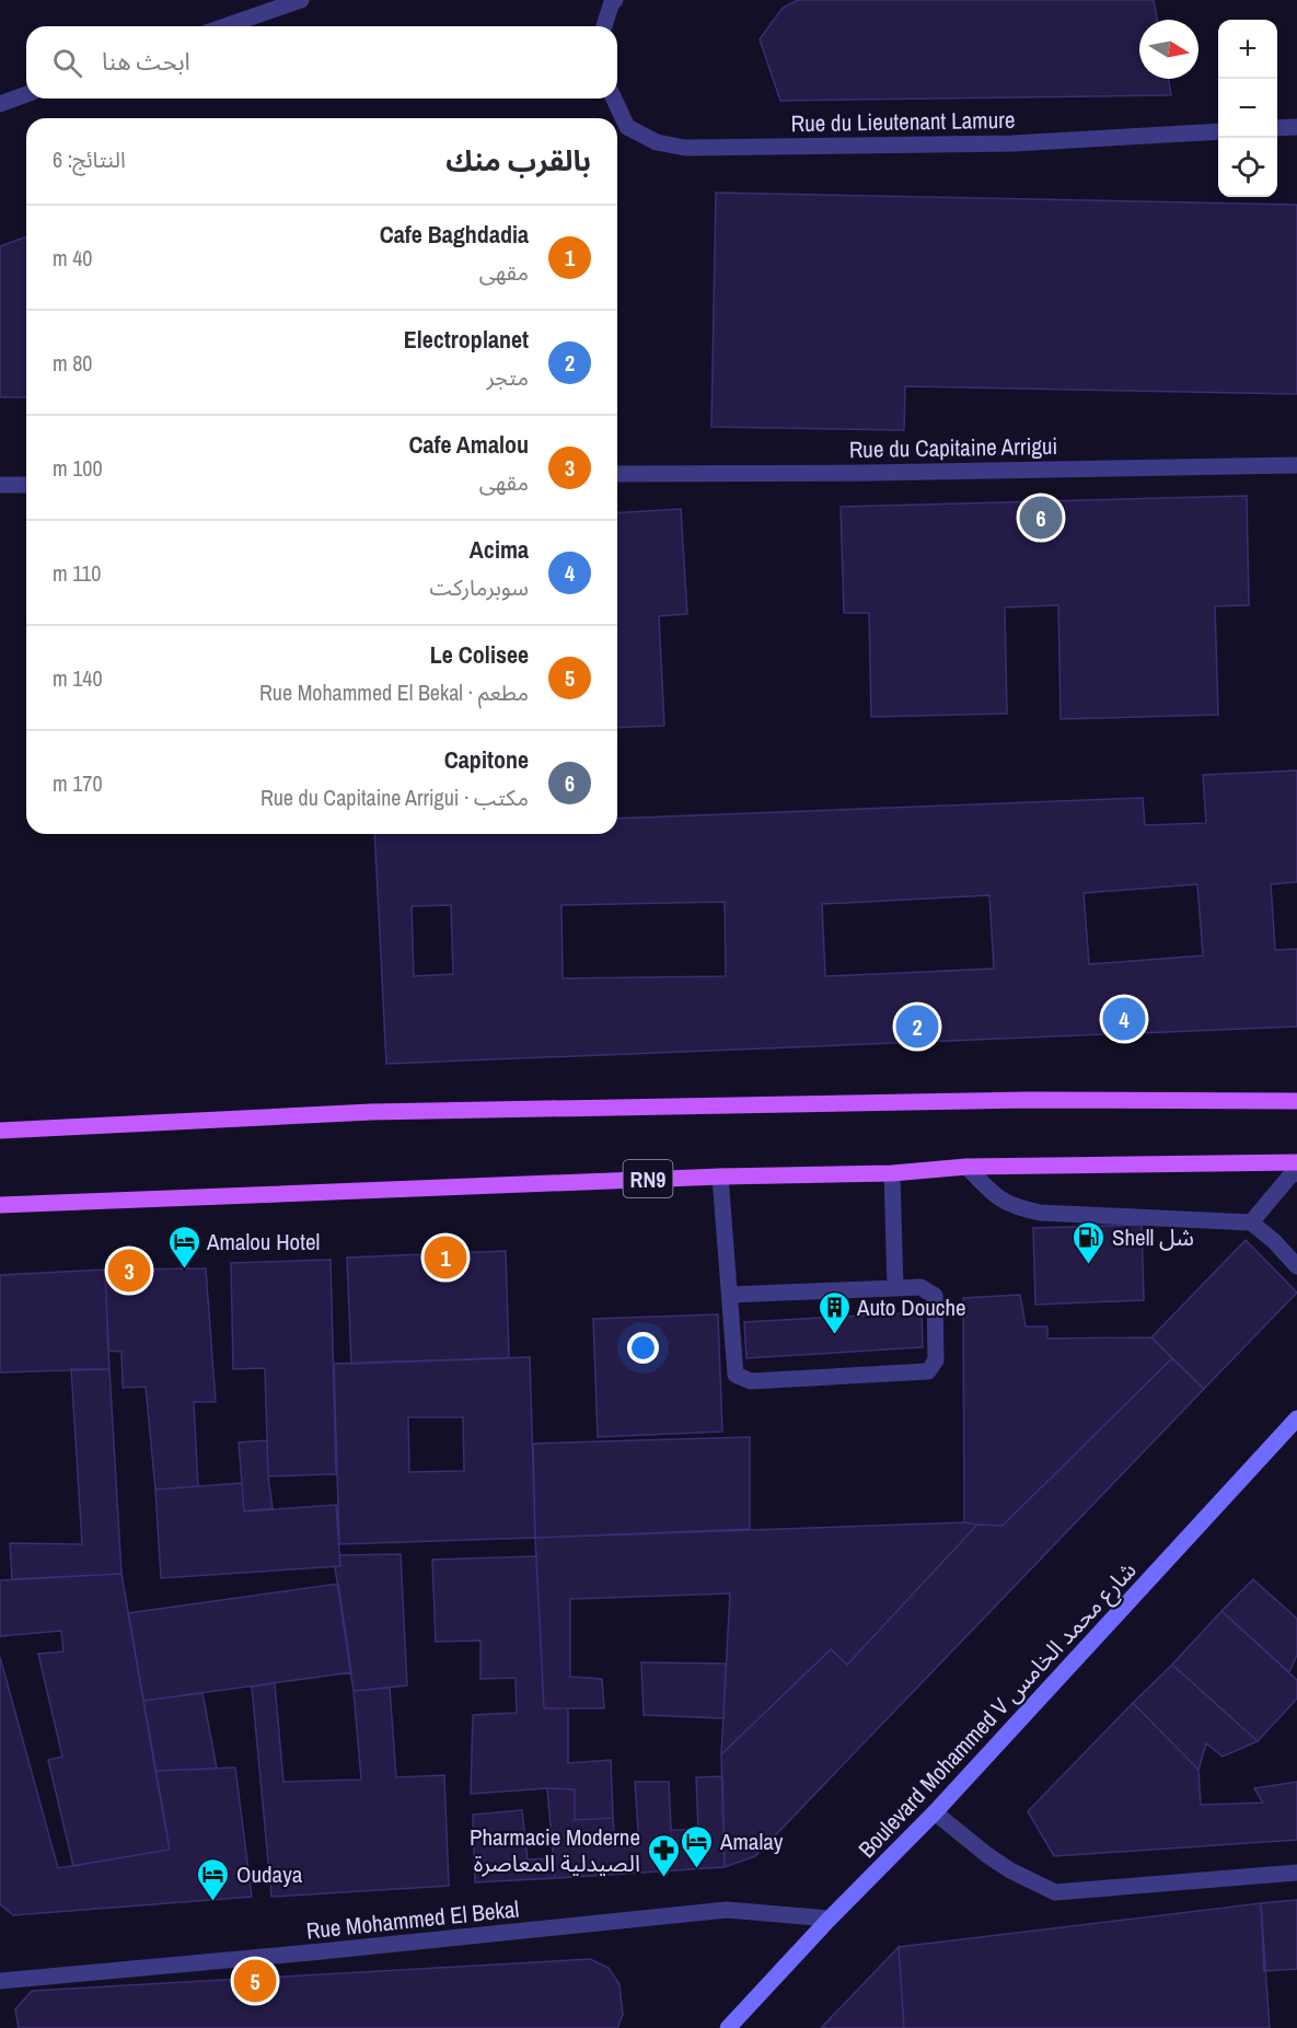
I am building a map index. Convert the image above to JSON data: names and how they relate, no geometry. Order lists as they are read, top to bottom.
{
  "streets": {
    "main road": ["RN9", "Boulevard Mohammed V شارع محمد الخامس"],
    "street": ["Rue du Lieutenant Lamure", "Rue du Capitaine Arrigui", "Rue Mohammed El Bekal"]
  },
  "crossings": [
    ["Boulevard Mohammed V شارع محمد الخامس", "Rue Mohammed El Bekal"]
  ],
  "places": {
    "fuel station": ["Shell شل"],
    "hotel": ["Amalou Hotel", "Amalay", "Oudaya"],
    "building": ["Auto Douche"],
    "pharmacy": ["Pharmacie Moderne الصيدلية المعاصرة"]
  },
  "north": "right",
  "page": {
    "map_buttons": ["+", "−"],
    "search": "ابحث هنا",
    "heading": ["بالقرب منك", "النتائج: 6"],
    "list": [
      {
        "mark": "1",
        "name": "Cafe Baghdadia",
        "note": "مقهى",
        "value": "40 m"
      },
      {
        "mark": "2",
        "name": "Electroplanet",
        "note": "متجر",
        "value": "80 m"
      },
      {
        "mark": "3",
        "name": "Cafe Amalou",
        "note": "مقهى",
        "value": "100 m"
      },
      {
        "mark": "4",
        "name": "Acima",
        "note": "سوبرماركت",
        "value": "110 m"
      },
      {
        "mark": "5",
        "name": "Le Colisee",
        "note": "مطعم · Rue Mohammed El Bekal",
        "value": "140 m"
      },
      {
        "mark": "6",
        "name": "Capitone",
        "note": "مكتب · Rue du Capitaine Arrigui",
        "value": "170 m"
      }
    ],
    "pins": [
      "6",
      "4",
      "2",
      "1",
      "3",
      "5"
    ]
  }
}
